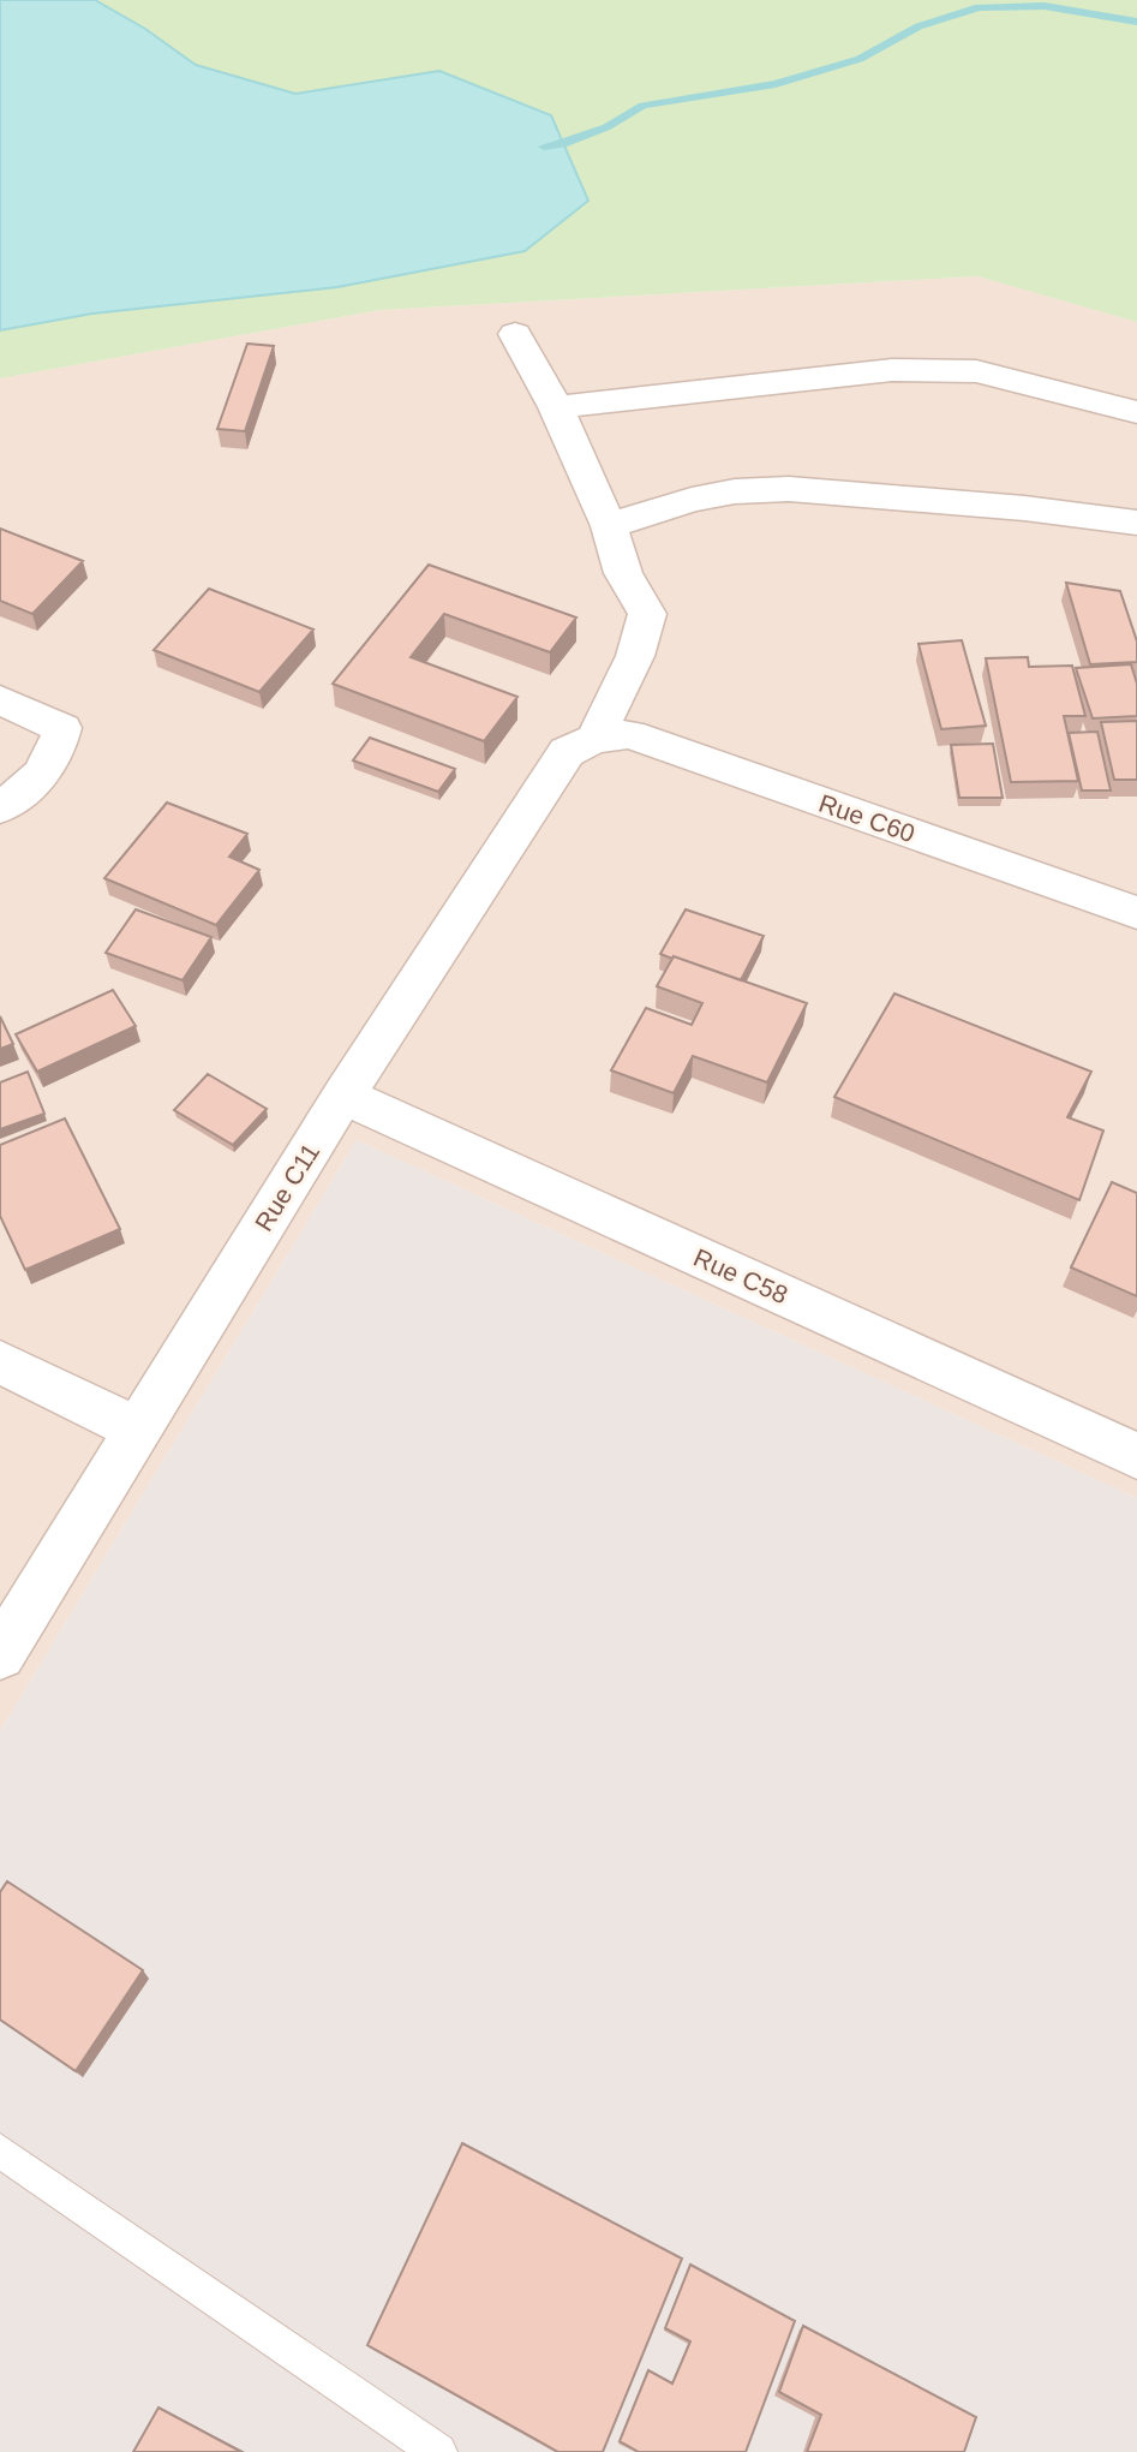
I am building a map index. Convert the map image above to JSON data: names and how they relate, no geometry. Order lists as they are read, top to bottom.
{
  "streets": {
    "street": ["Rue C60", "Rue C11", "Rue C58"]
  },
  "crossings": [
    ["Rue C60", "Rue C11"],
    ["Rue C11", "Rue C58"]
  ]
}
